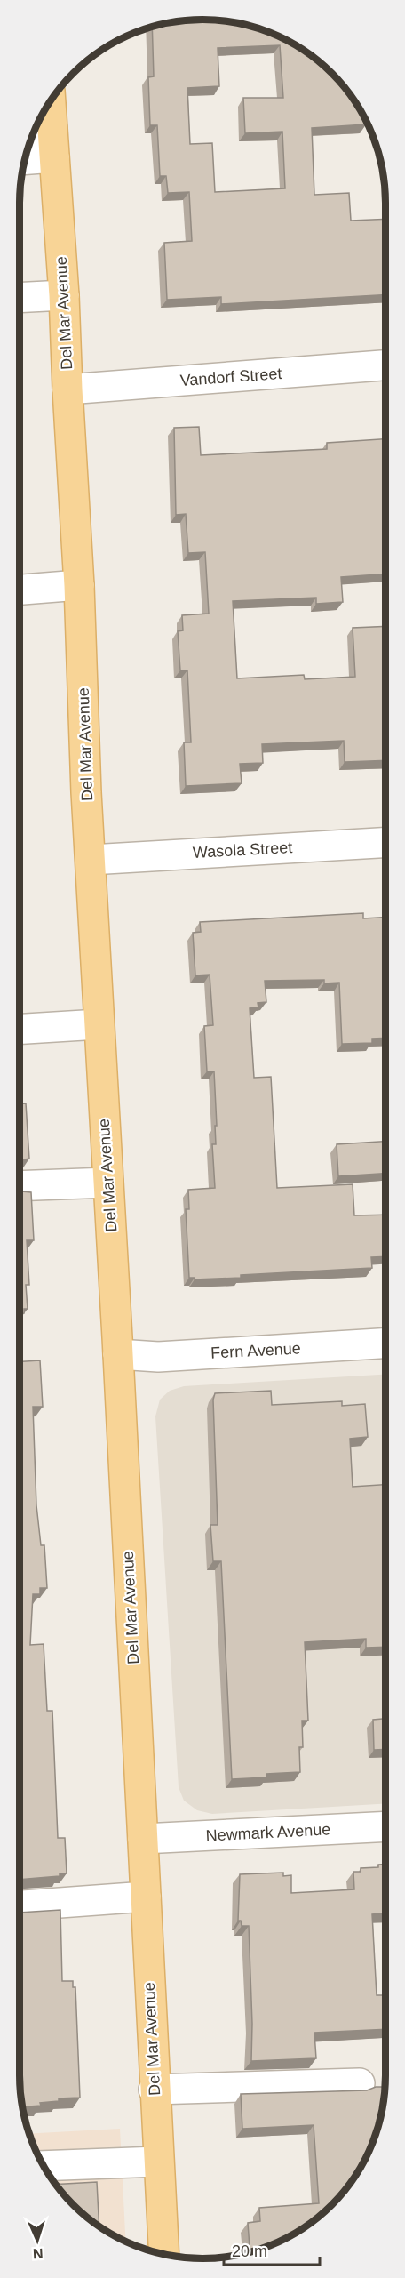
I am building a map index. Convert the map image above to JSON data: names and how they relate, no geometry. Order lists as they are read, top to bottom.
{
  "streets": {
    "main road": ["Del Mar Avenue"],
    "street": [
      "Vandorf Street",
      "Wasola Street",
      "Fern Avenue",
      "Newmark Avenue"
    ]
  },
  "crossings": [
    ["Del Mar Avenue", "Vandorf Street"],
    ["Del Mar Avenue", "Wasola Street"],
    ["Del Mar Avenue", "Fern Avenue"],
    ["Del Mar Avenue", "Newmark Avenue"]
  ],
  "scale_bar": "20 m",
  "north": "bottom"
}
